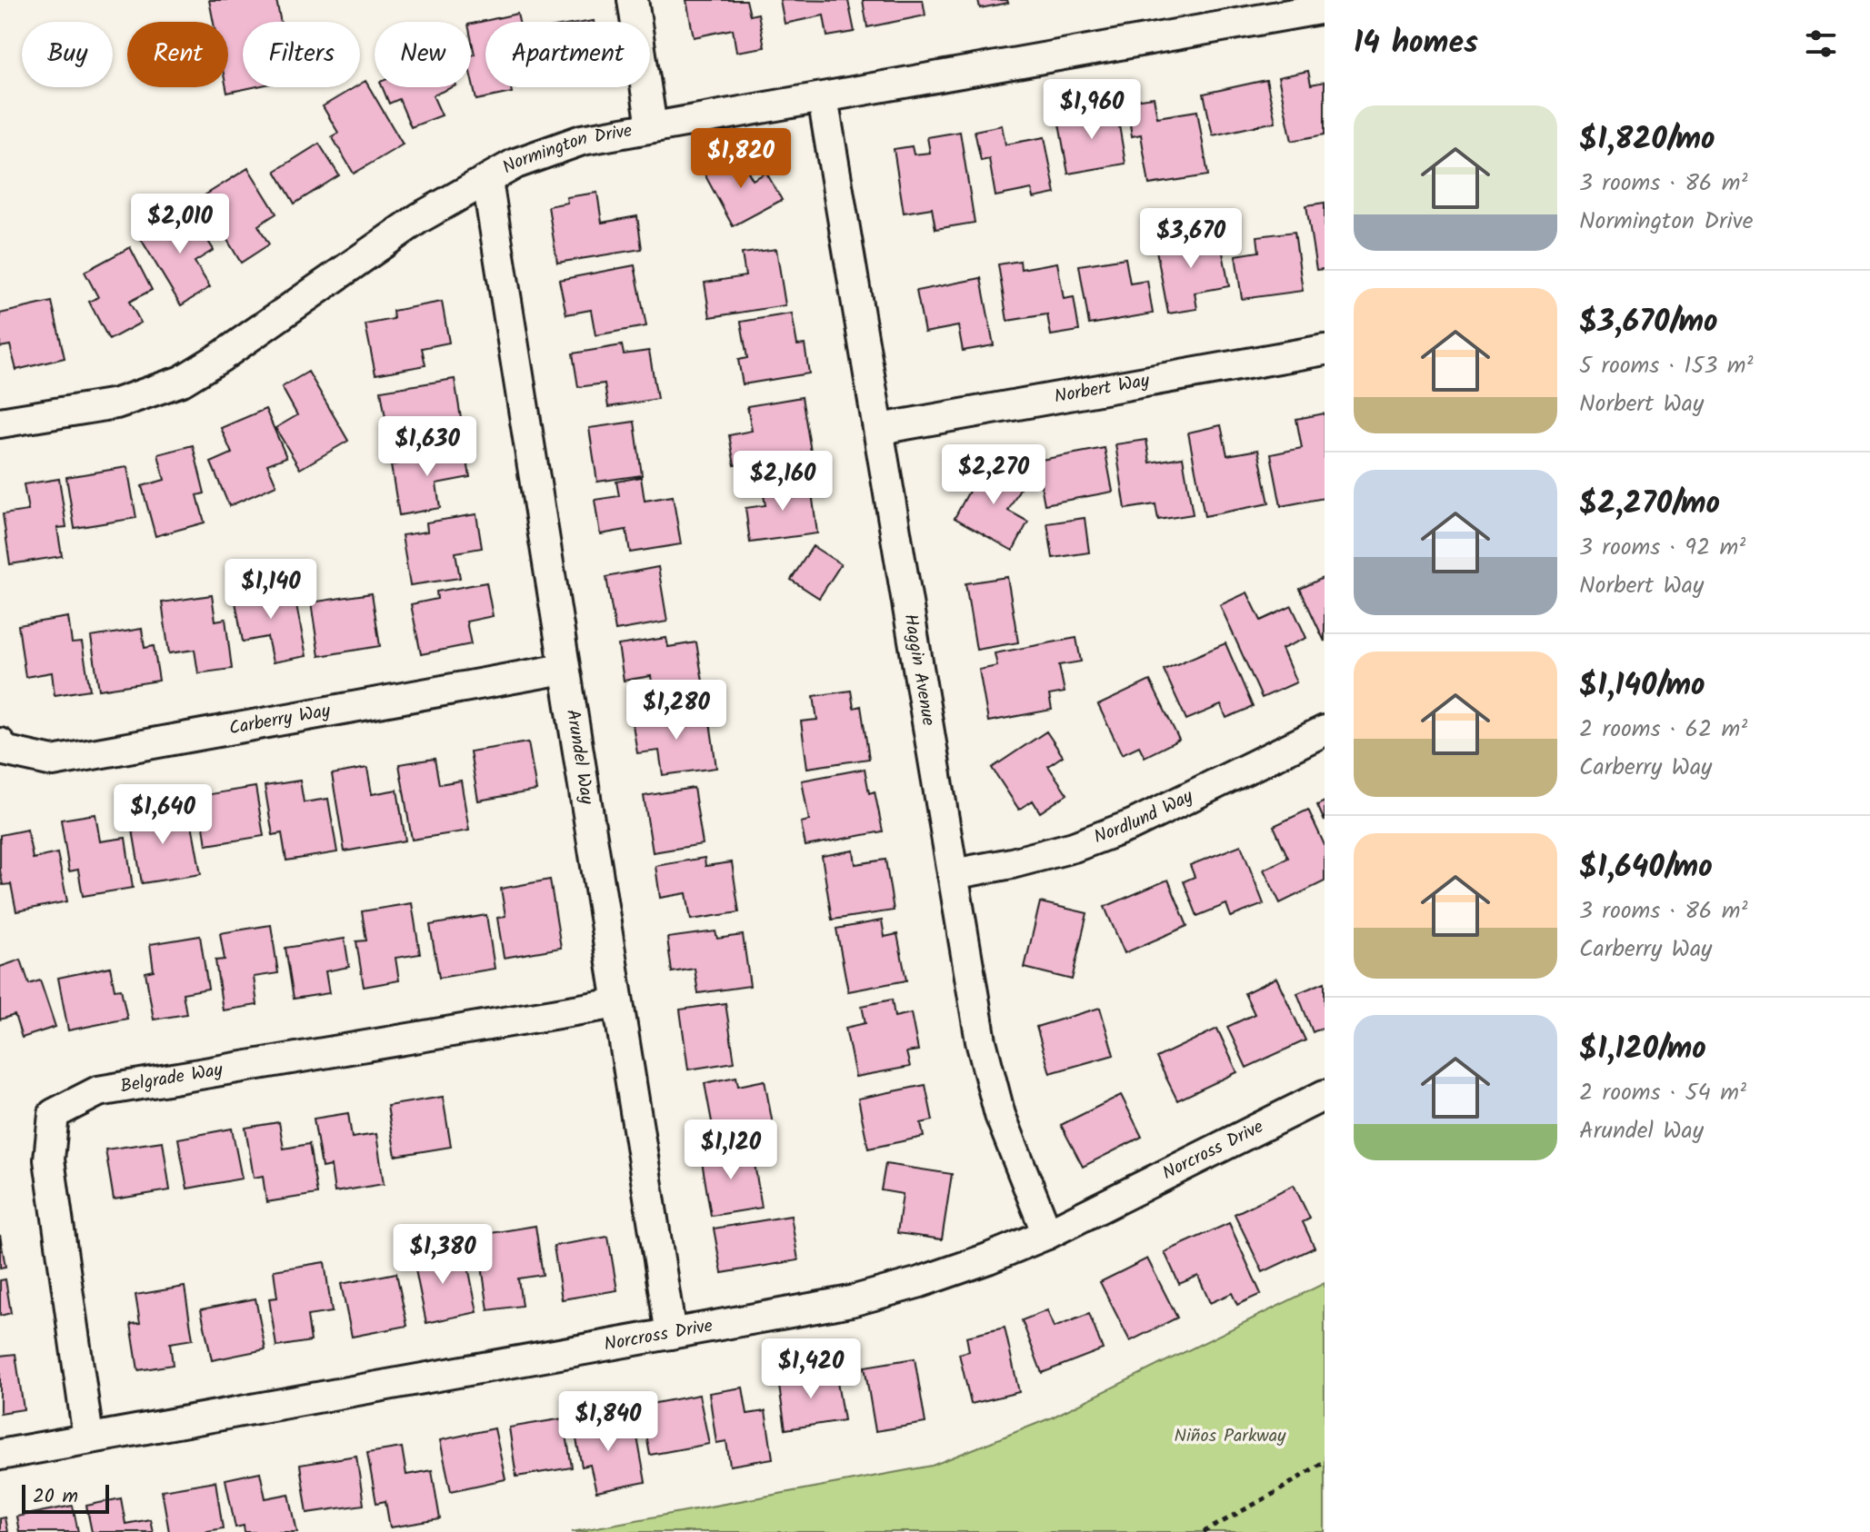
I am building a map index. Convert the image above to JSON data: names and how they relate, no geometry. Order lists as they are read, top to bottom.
{
  "streets": {
    "street": [
      "Normington Drive",
      "Norbert Way",
      "Haggin Avenue",
      "Carberry Way",
      "Arundel Way",
      "Nordlund Way",
      "Belgrade Way",
      "Norcross Drive"
    ]
  },
  "crossings": [
    ["Normington Drive", "Haggin Avenue"],
    ["Normington Drive", "Arundel Way"],
    ["Norbert Way", "Haggin Avenue"],
    ["Haggin Avenue", "Nordlund Way"],
    ["Haggin Avenue", "Norcross Drive"],
    ["Carberry Way", "Arundel Way"],
    ["Arundel Way", "Belgrade Way"],
    ["Arundel Way", "Norcross Drive"],
    ["Belgrade Way", "Norcross Drive"]
  ],
  "parks": ["Niños Parkway"],
  "scale_bar": "20 m",
  "page": {
    "heading": "14 homes",
    "chip": [
      "Buy",
      "Rent",
      "Filters",
      "New",
      "Apartment"
    ],
    "price": [
      "$1,960",
      "$1,820",
      "$2,010",
      "$3,670",
      "$1,630",
      "$2,270",
      "$2,160",
      "$1,140",
      "$1,280",
      "$1,640",
      "$1,120",
      "$1,380",
      "$1,420",
      "$1,840"
    ],
    "list": [
      {
        "name": "$1,820/mo",
        "note": "3 rooms · 86 m² · Normington Drive"
      },
      {
        "name": "$3,670/mo",
        "note": "5 rooms · 153 m² · Norbert Way"
      },
      {
        "name": "$2,270/mo",
        "note": "3 rooms · 92 m² · Norbert Way"
      },
      {
        "name": "$1,140/mo",
        "note": "2 rooms · 62 m² · Carberry Way"
      },
      {
        "name": "$1,640/mo",
        "note": "3 rooms · 86 m² · Carberry Way"
      },
      {
        "name": "$1,120/mo",
        "note": "2 rooms · 54 m² · Arundel Way"
      }
    ],
    "scale": "20 m"
  }
}
